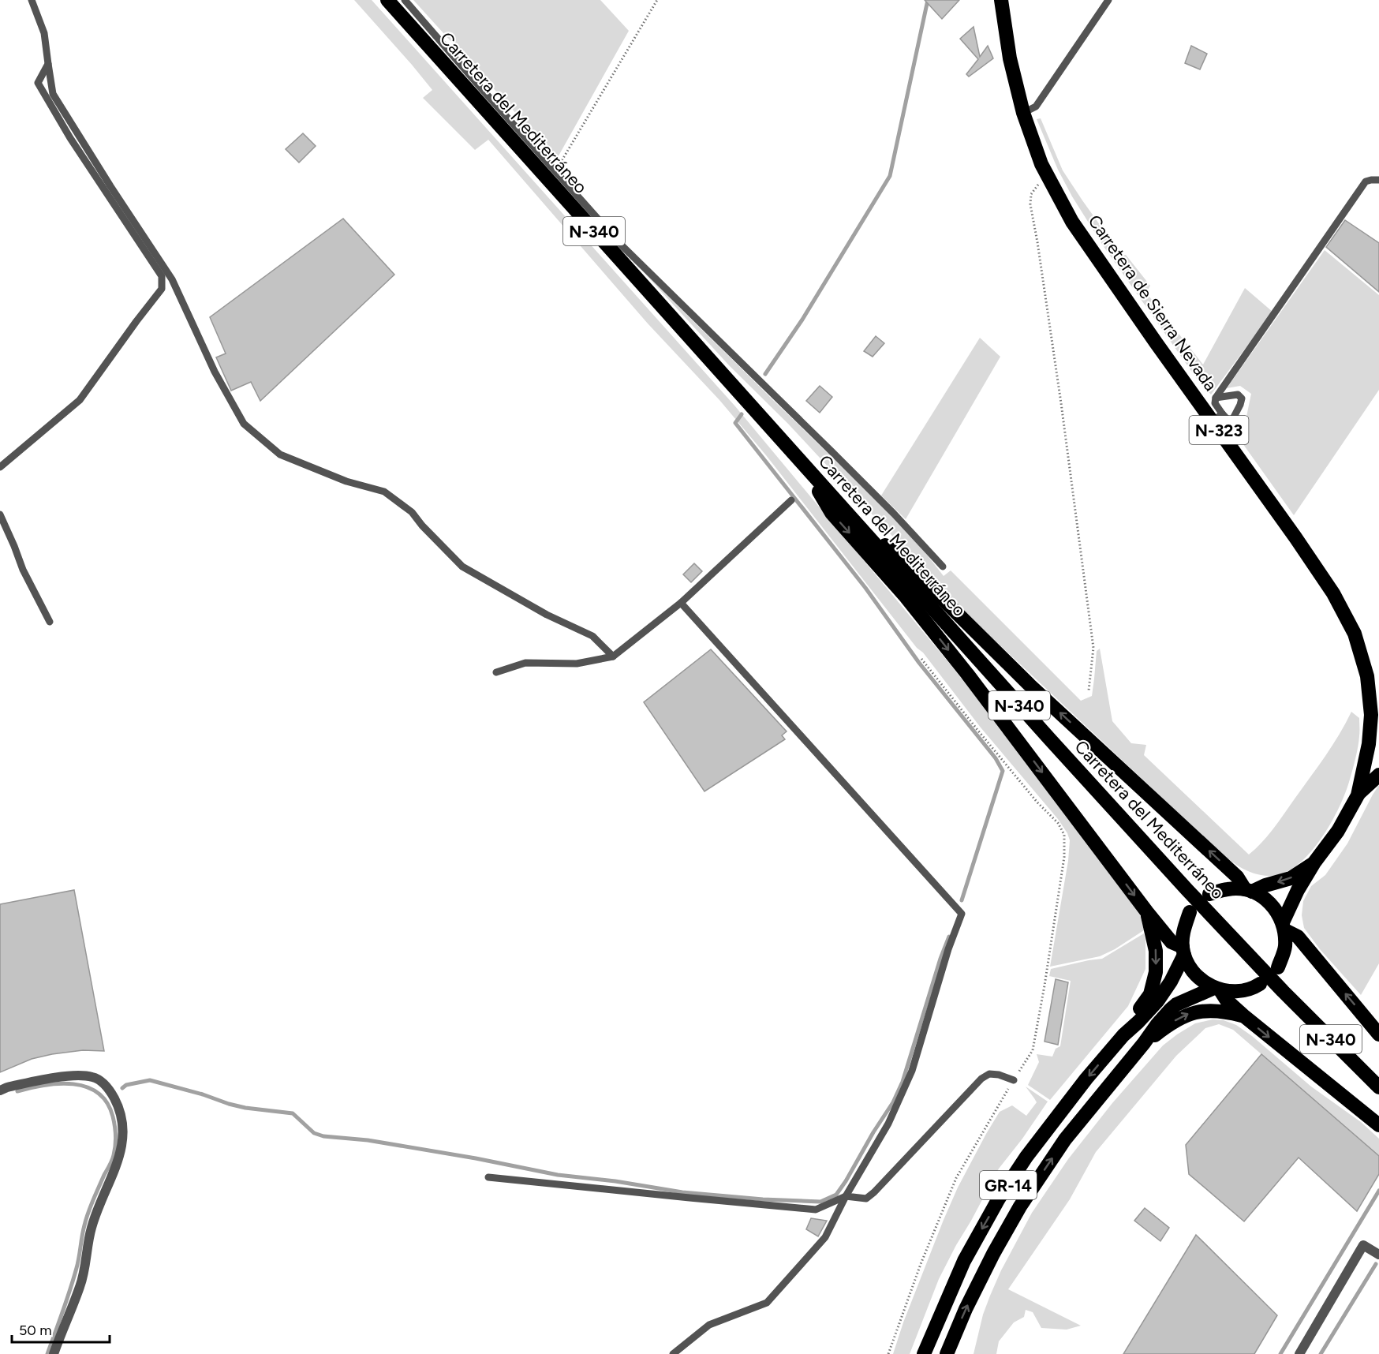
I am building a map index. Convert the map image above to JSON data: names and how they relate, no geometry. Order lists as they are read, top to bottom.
{
  "streets": {
    "highway": [
      "Carretera del Mediterráneo",
      "N-340",
      "Carretera de Sierra Nevada",
      "N-323",
      "GR-14"
    ]
  },
  "scale_bar": "50 m"
}
